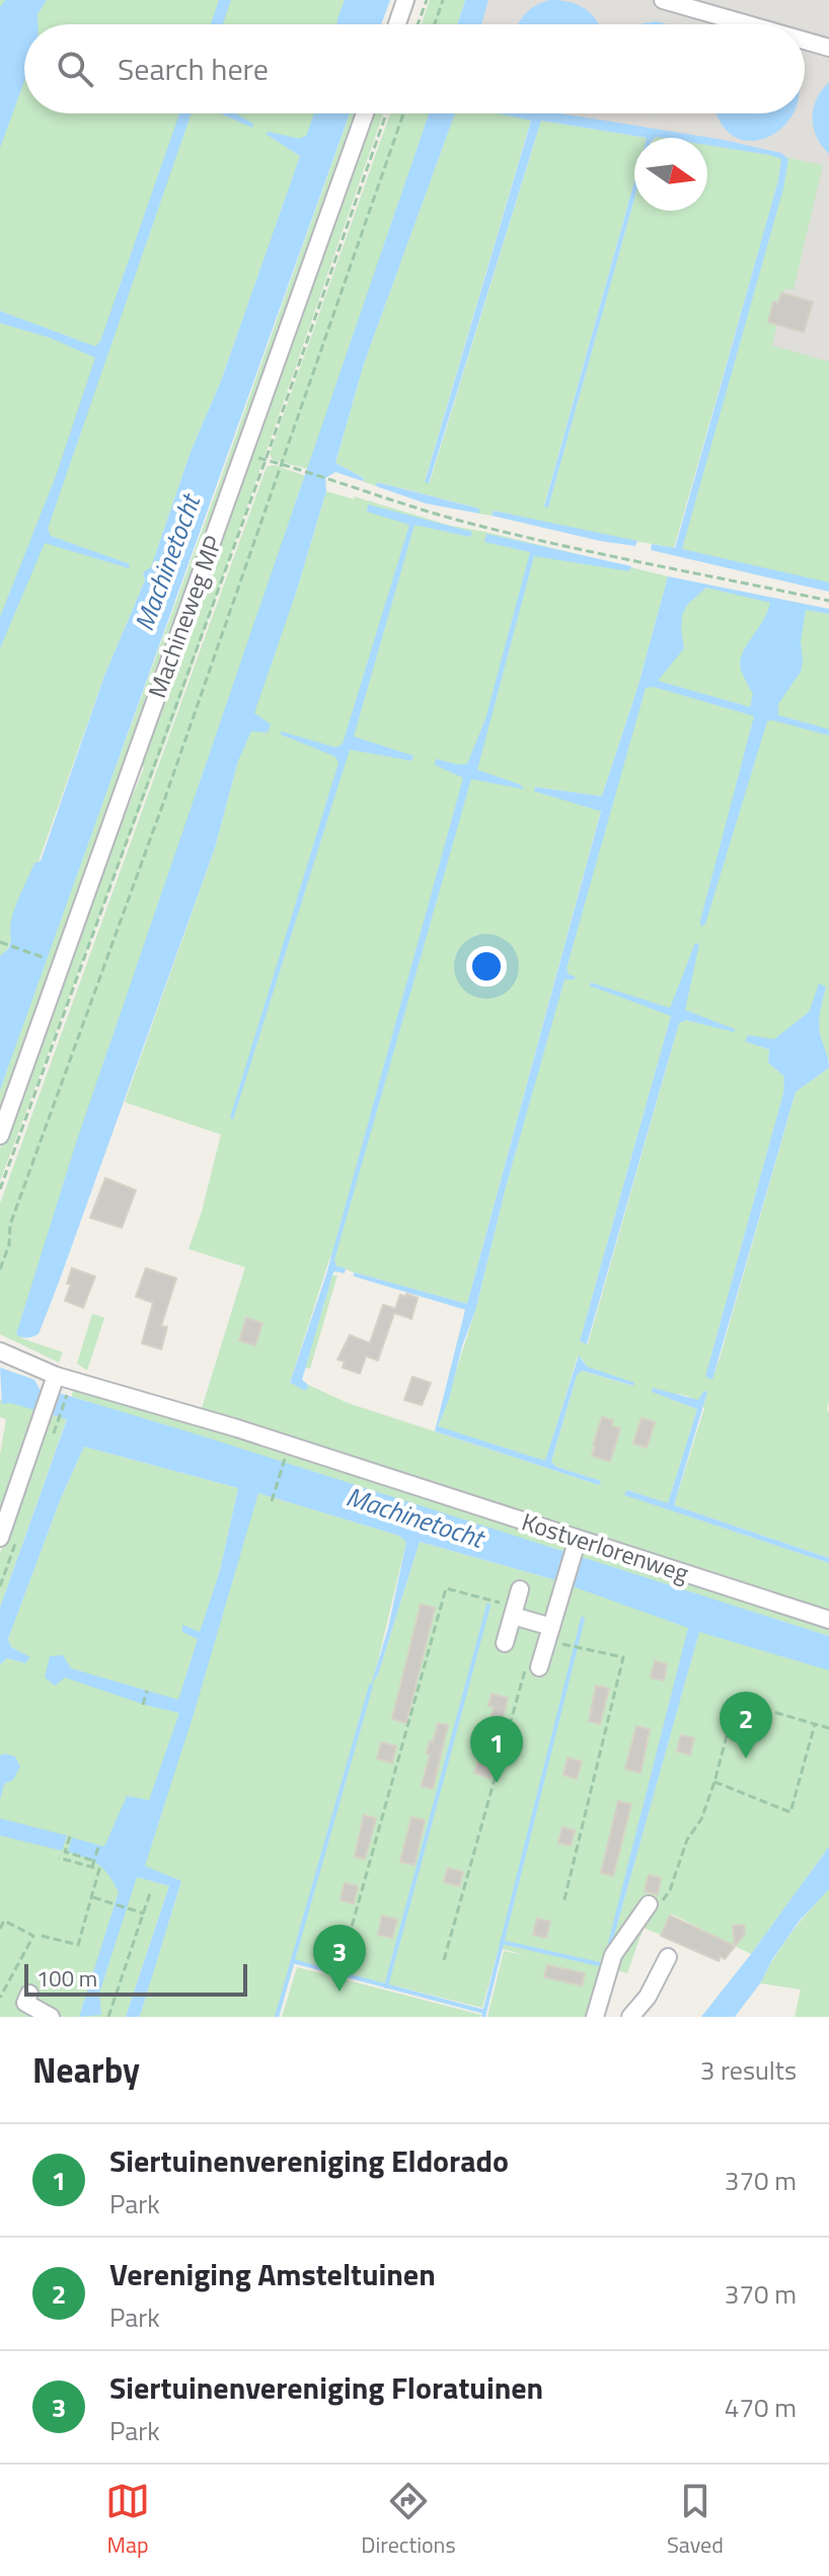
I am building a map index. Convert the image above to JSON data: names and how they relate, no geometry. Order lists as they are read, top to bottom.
{
  "streets": {
    "street": ["Machineweg MP", "Kostverlorenweg"]
  },
  "water": ["Machinetocht"],
  "scale_bar": "100 m",
  "north": "right",
  "page": {
    "search": "Search here",
    "pins": ["2", "1", "3"],
    "scale": "100 m",
    "heading": ["Nearby", "3 results"],
    "list": [
      {
        "mark": "1",
        "name": "Siertuinenvereniging Eldorado",
        "note": "Park",
        "value": "370 m"
      },
      {
        "mark": "2",
        "name": "Vereniging Amsteltuinen",
        "note": "Park",
        "value": "370 m"
      },
      {
        "mark": "3",
        "name": "Siertuinenvereniging Floratuinen",
        "note": "Park",
        "value": "470 m"
      }
    ],
    "nav": ["Map", "Directions", "Saved"]
  }
}
